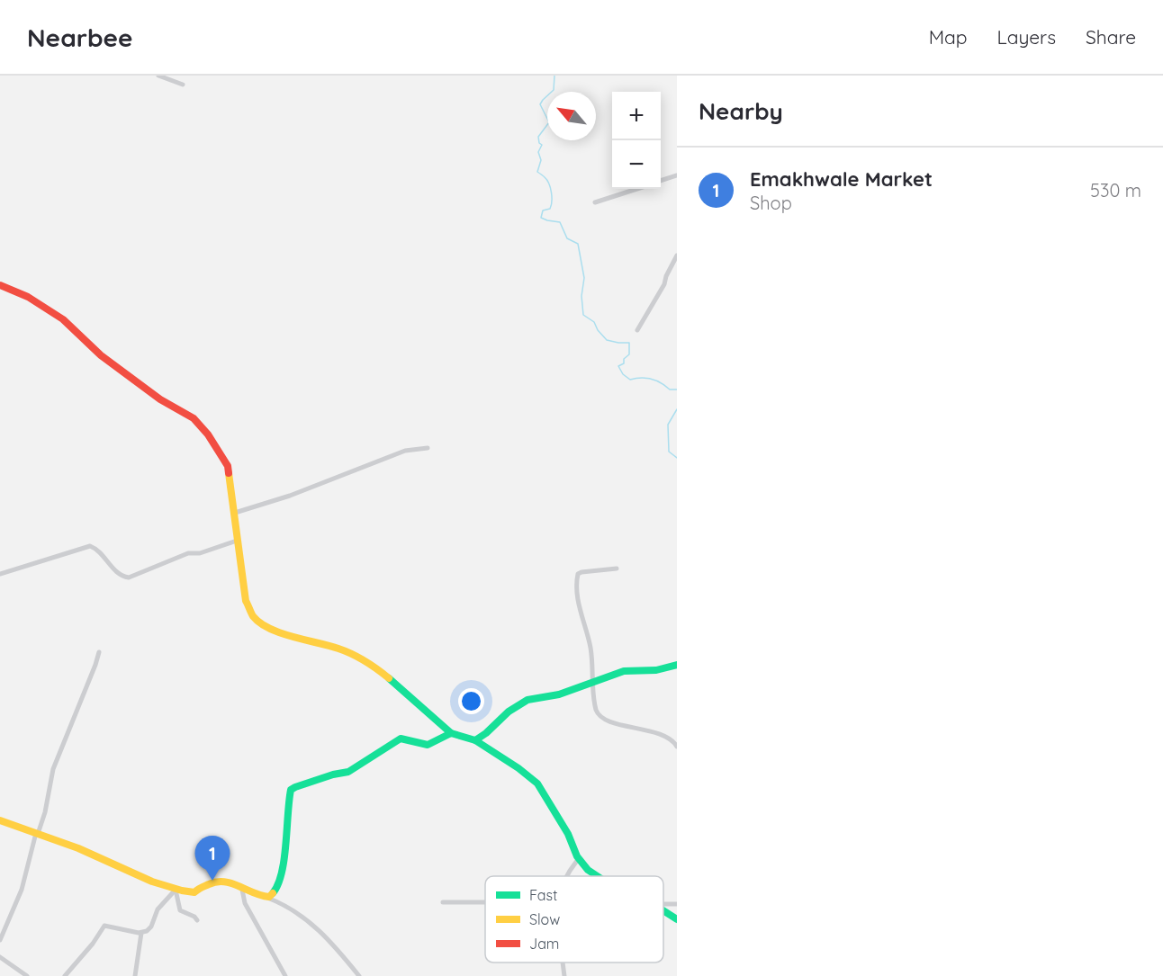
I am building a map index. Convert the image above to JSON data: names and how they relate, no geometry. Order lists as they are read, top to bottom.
{
  "legend": ["Fast", "Slow", "Jam"],
  "north": "top left",
  "page": {
    "header": "Nearbee",
    "nav": ["Map", "Layers", "Share"],
    "heading": "Nearby",
    "map_buttons": ["+", "−"],
    "list": [
      {
        "mark": "1",
        "name": "Emakhwale Market",
        "note": "Shop",
        "value": "530 m"
      }
    ],
    "pins": "1"
  }
}
